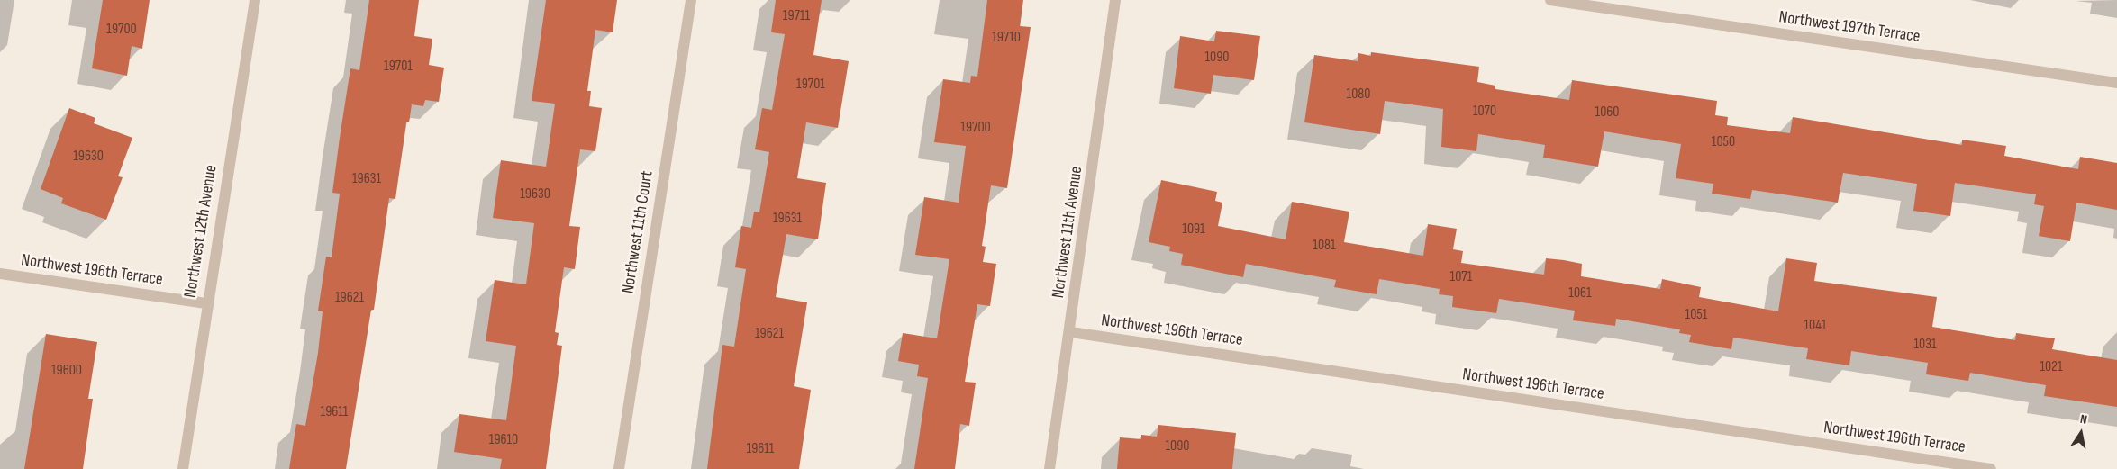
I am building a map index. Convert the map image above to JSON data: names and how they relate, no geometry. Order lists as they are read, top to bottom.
{
  "streets": {
    "street": [
      "Northwest 197th Terrace",
      "Northwest 12th Avenue",
      "Northwest 11th Court",
      "Northwest 11th Avenue",
      "Northwest 196th Terrace"
    ]
  },
  "crossings": [
    ["Northwest 12th Avenue", "Northwest 196th Terrace"],
    ["Northwest 11th Avenue", "Northwest 196th Terrace"]
  ],
  "house_numbers": [
    "19711",
    "19700",
    "19710",
    "1090",
    "19701",
    "19701",
    "1080",
    "1070",
    "1060",
    "19700",
    "1050",
    "19630",
    "19631",
    "19630",
    "19631",
    "1091",
    "1081",
    "1071",
    "1061",
    "19621",
    "1051",
    "1041",
    "19621",
    "1031",
    "1021",
    "19600",
    "19611",
    "19610",
    "1090",
    "19611"
  ],
  "north": "top"
}
